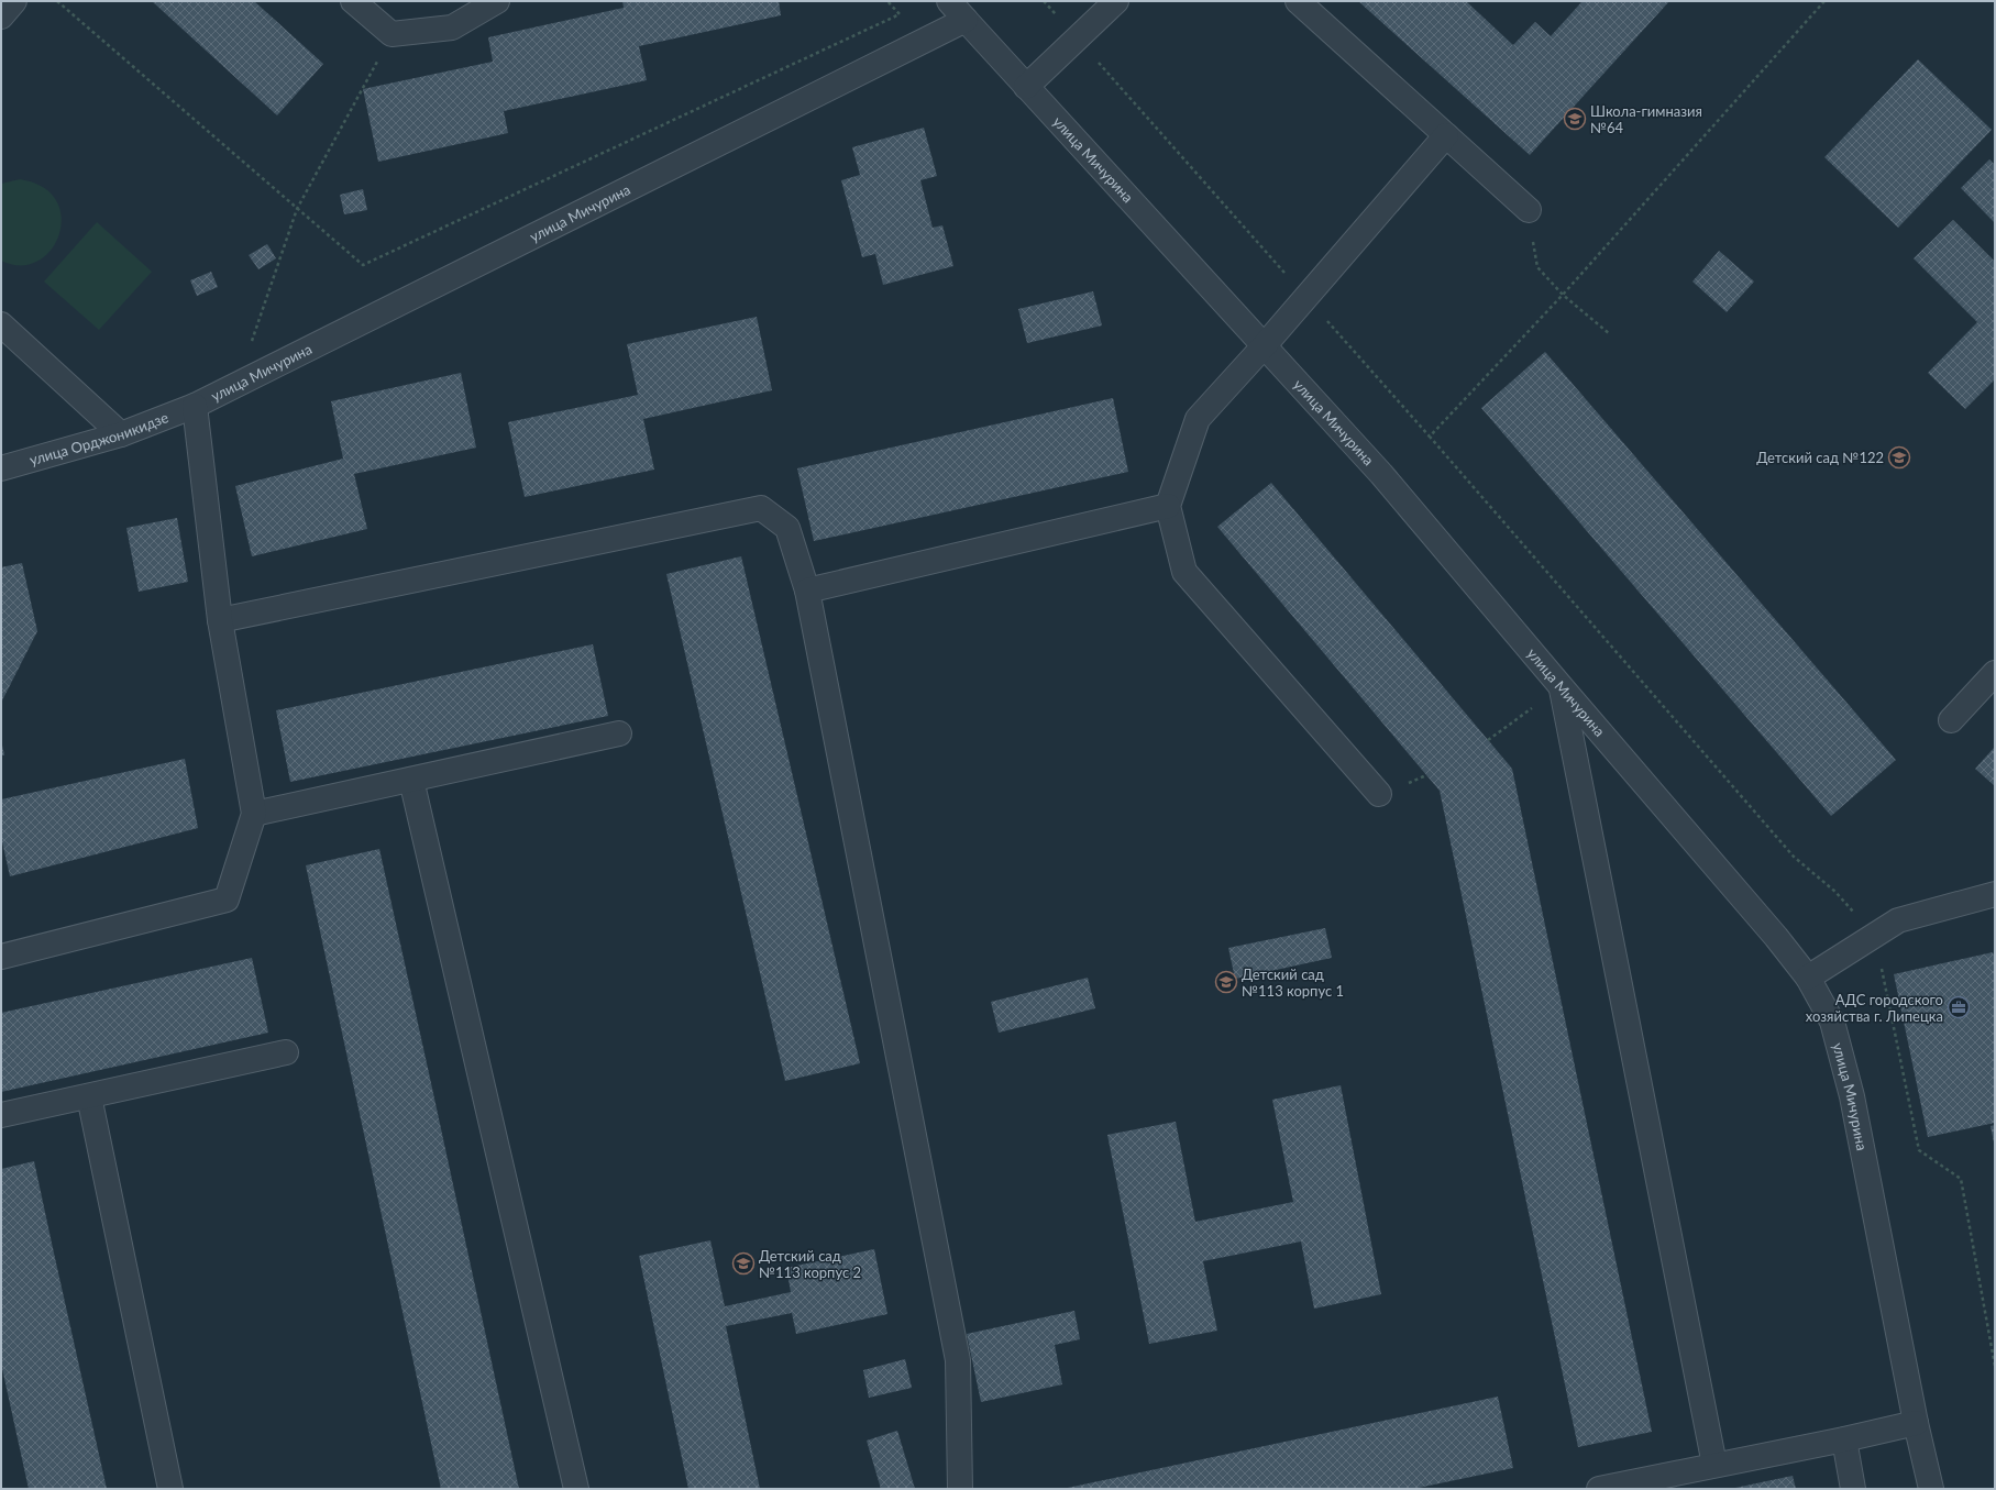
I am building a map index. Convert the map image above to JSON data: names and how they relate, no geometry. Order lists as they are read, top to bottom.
{
  "streets": {
    "street": ["улица Мичурина", "улица Орджоникидзе"]
  },
  "crossings": [
    ["улица Мичурина", "улица Орджоникидзе"]
  ],
  "places": {
    "school or university": [
      "Школа-гимназия №64",
      "Детский сад №122",
      "Детский сад №113 корпус 1",
      "Детский сад №113 корпус 2"
    ],
    "office": ["АДС городского хозяйства г. Липецка"]
  }
}
